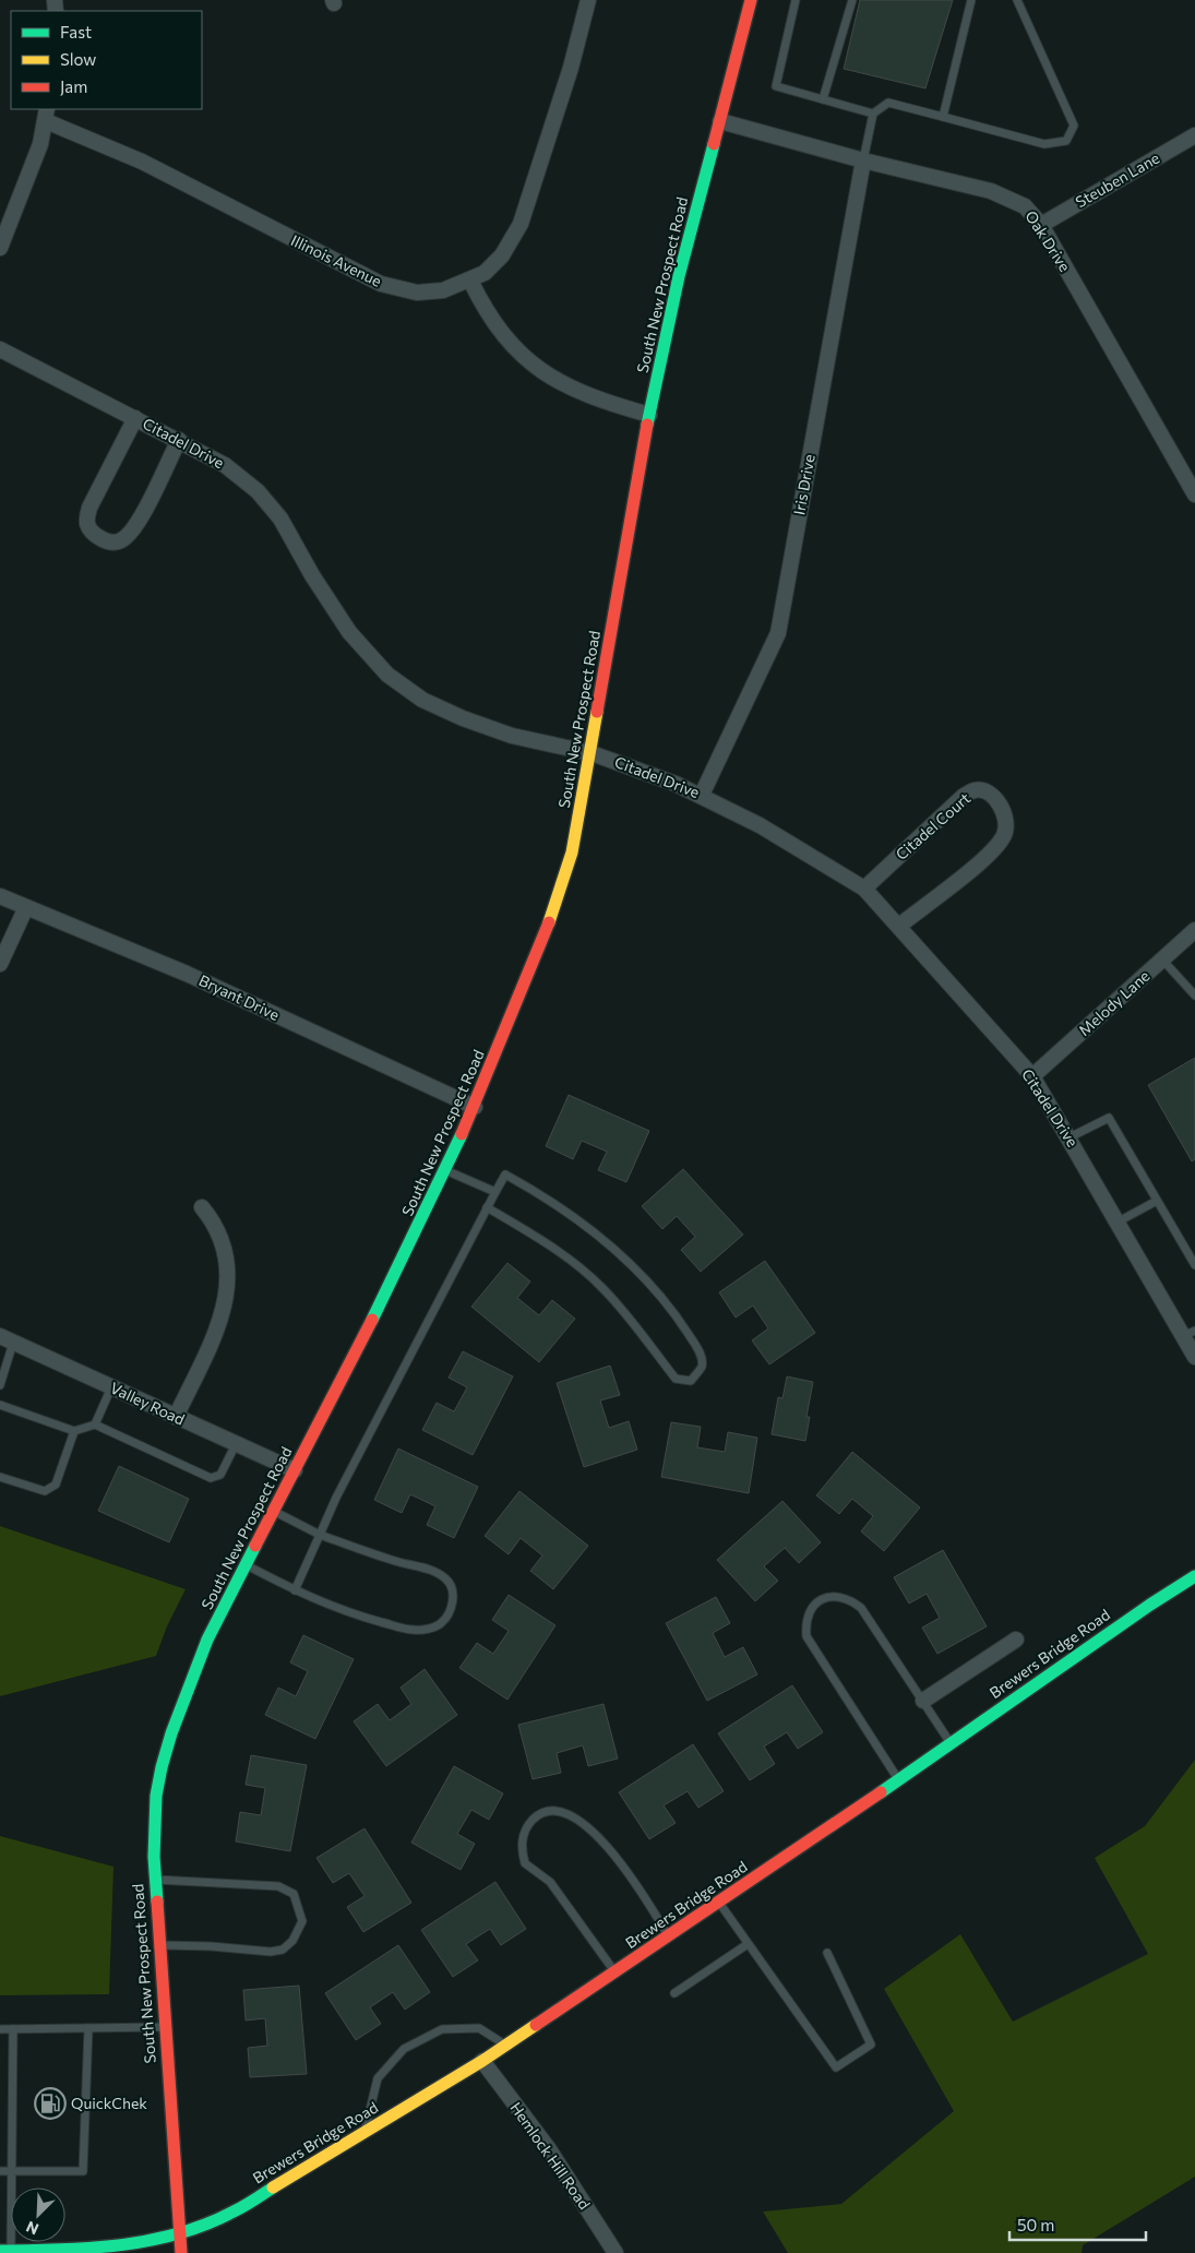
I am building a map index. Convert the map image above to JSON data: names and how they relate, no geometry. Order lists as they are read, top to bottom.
{
  "streets": {
    "main road": ["South New Prospect Road", "Brewers Bridge Road"],
    "street": [
      "Steuben Lane",
      "Oak Drive",
      "Illinois Avenue",
      "Citadel Drive",
      "Iris Drive",
      "Citadel Court",
      "Bryant Drive",
      "Melody Lane",
      "Valley Road",
      "Hemlock Hill Road"
    ]
  },
  "crossings": [
    ["Steuben Lane", "Oak Drive"],
    ["Oak Drive", "South New Prospect Road"],
    ["Oak Drive", "Iris Drive"],
    ["South New Prospect Road", "Citadel Drive"],
    ["South New Prospect Road", "Bryant Drive"],
    ["South New Prospect Road", "Valley Road"],
    ["South New Prospect Road", "Brewers Bridge Road"],
    ["Citadel Drive", "Iris Drive"],
    ["Citadel Drive", "Citadel Court"],
    ["Citadel Drive", "Melody Lane"],
    ["Brewers Bridge Road", "Hemlock Hill Road"]
  ],
  "places": {
    "fuel station": ["QuickChek"]
  },
  "legend": ["Fast", "Slow", "Jam"],
  "scale_bar": "50 m",
  "north": "bottom left"
}
